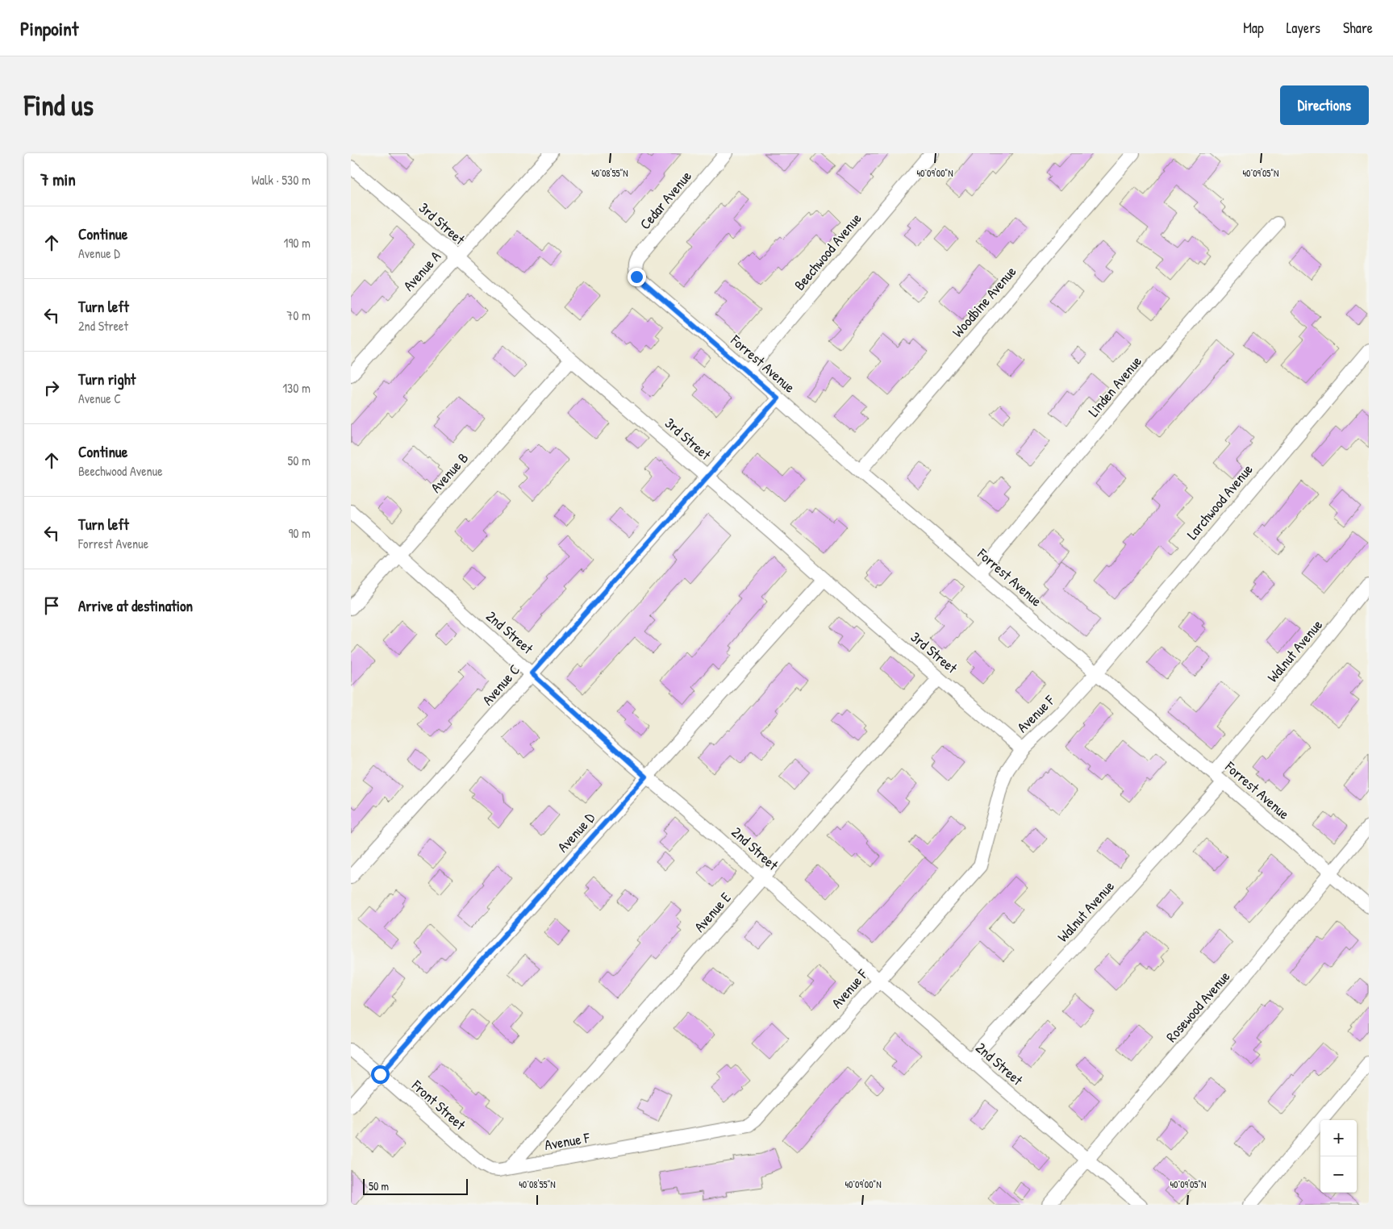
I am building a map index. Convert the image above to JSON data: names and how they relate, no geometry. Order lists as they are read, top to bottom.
{
  "streets": {
    "street": [
      "Cedar Avenue",
      "3rd Street",
      "Beechwood Avenue",
      "Avenue A",
      "Woodbine Avenue",
      "Forrest Avenue",
      "Linden Avenue",
      "Avenue B",
      "Larchwood Avenue",
      "2nd Street",
      "Walnut Avenue",
      "Avenue C",
      "Avenue F",
      "Avenue D",
      "Avenue E",
      "Rosewood Avenue",
      "Front Street"
    ]
  },
  "crossings": [
    ["Cedar Avenue", "Forrest Avenue"],
    ["3rd Street", "Avenue A"],
    ["3rd Street", "Avenue B"],
    ["3rd Street", "Avenue C"],
    ["3rd Street", "Avenue F"],
    ["3rd Street", "Avenue D"],
    ["3rd Street", "Avenue E"],
    ["Beechwood Avenue", "Forrest Avenue"],
    ["Woodbine Avenue", "Forrest Avenue"],
    ["Forrest Avenue", "Linden Avenue"],
    ["Forrest Avenue", "Larchwood Avenue"],
    ["Forrest Avenue", "Walnut Avenue"],
    ["Forrest Avenue", "Avenue F"],
    ["Forrest Avenue", "Rosewood Avenue"],
    ["Avenue B", "2nd Street"],
    ["Larchwood Avenue", "Avenue F"],
    ["2nd Street", "Walnut Avenue"],
    ["2nd Street", "Avenue C"],
    ["2nd Street", "Avenue F"],
    ["2nd Street", "Avenue D"],
    ["2nd Street", "Avenue E"],
    ["2nd Street", "Rosewood Avenue"],
    ["Avenue F", "Avenue E"],
    ["Avenue F", "Front Street"],
    ["Avenue D", "Front Street"],
    ["Avenue E", "Front Street"]
  ],
  "scale_bar": "50 m",
  "page": {
    "header": "Pinpoint",
    "nav": ["Map", "Layers", "Share"],
    "buttons": "Directions",
    "title": "Find us",
    "heading": ["7 min", "Walk · 530 m"],
    "list": [
      ["Continue", "Avenue D", "190 m"],
      ["Turn left", "2nd Street", "70 m"],
      ["Turn right", "Avenue C", "130 m"],
      ["Continue", "Beechwood Avenue", "50 m"],
      ["Turn left", "Forrest Avenue", "90 m"],
      "Arrive at destination"
    ],
    "map_buttons": ["+", "−"],
    "scale": "50 m"
  },
  "coordinates": ["40°08'55\"N", "40°09'00\"N", "40°09'05\"N"]
}
